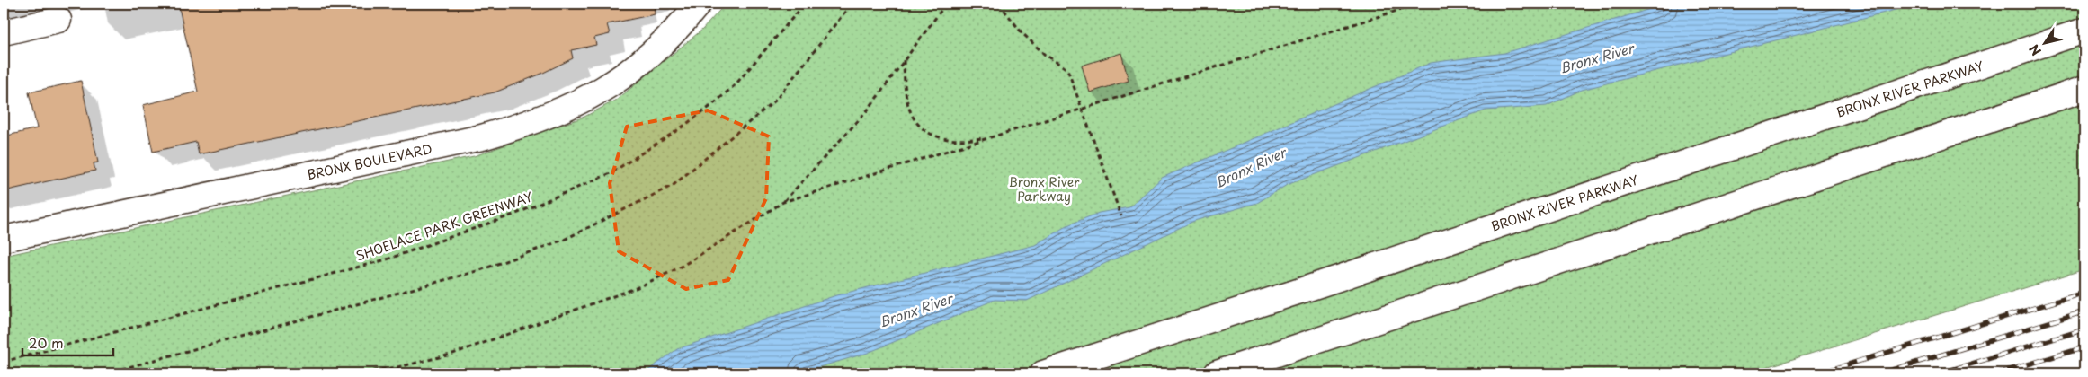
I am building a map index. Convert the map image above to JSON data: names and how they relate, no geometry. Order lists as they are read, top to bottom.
{
  "streets": {
    "main road": ["BRONX RIVER PARKWAY", "BRONX BOULEVARD"],
    "path": ["SHOELACE PARK GREENWAY"]
  },
  "water": ["Bronx River"],
  "parks": ["Bronx River Parkway"],
  "scale_bar": "20 m",
  "north": "bottom left"
}
